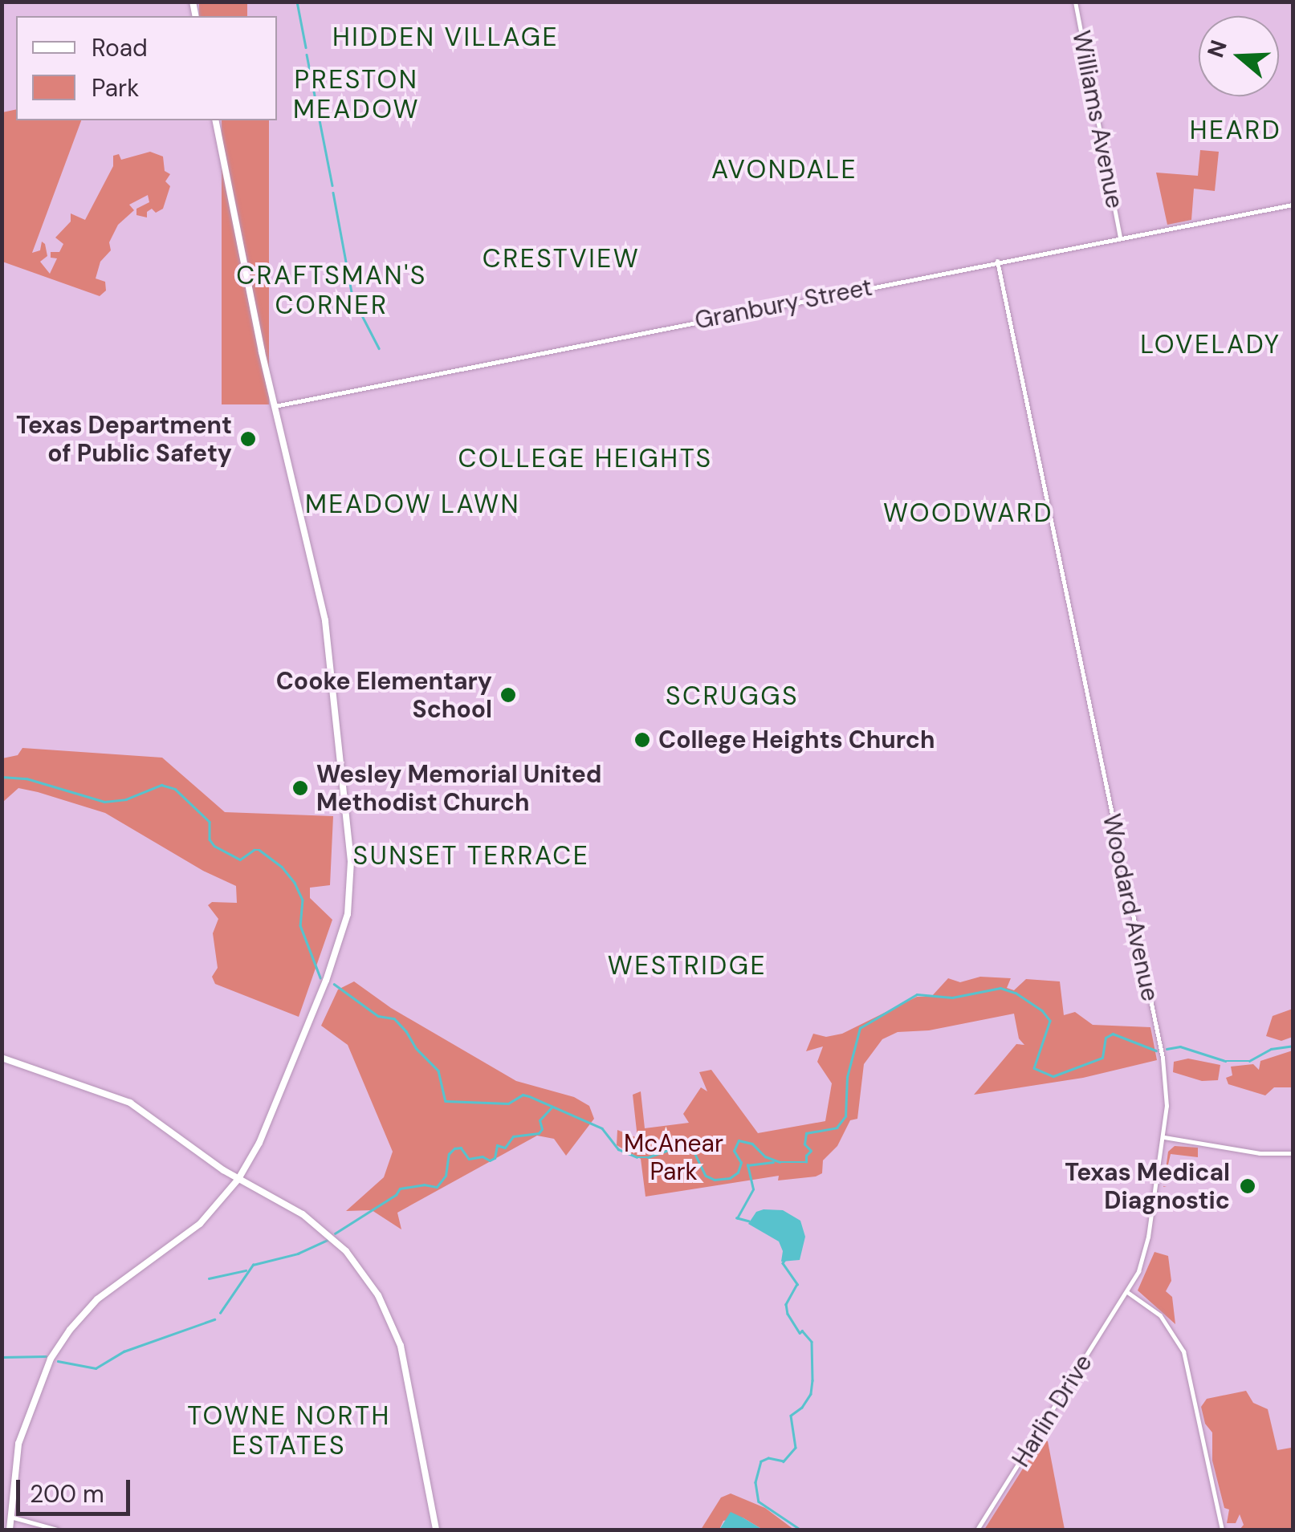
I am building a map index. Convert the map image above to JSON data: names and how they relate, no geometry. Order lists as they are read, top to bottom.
{
  "streets": {
    "street": [
      "Williams Avenue",
      "Granbury Street",
      "Woodard Avenue",
      "Harlin Drive"
    ]
  },
  "crossings": [
    ["Williams Avenue", "Granbury Street"],
    ["Granbury Street", "Woodard Avenue"],
    ["Woodard Avenue", "Harlin Drive"]
  ],
  "districts": [
    "HIDDEN VILLAGE",
    "PRESTON MEADOW",
    "HEARD",
    "AVONDALE",
    "CRESTVIEW",
    "CRAFTSMAN'S CORNER",
    "LOVELADY",
    "COLLEGE HEIGHTS",
    "MEADOW LAWN",
    "WOODWARD",
    "SCRUGGS",
    "SUNSET TERRACE",
    "WESTRIDGE",
    "TOWNE NORTH ESTATES"
  ],
  "parks": ["McAnear Park"],
  "places": [
    "Texas Department of Public Safety",
    "Cooke Elementary School",
    "College Heights Church",
    "Wesley Memorial United Methodist Church",
    "Texas Medical Diagnostic"
  ],
  "legend": ["Road", "Park"],
  "scale_bar": "200 m",
  "north": "left"
}
